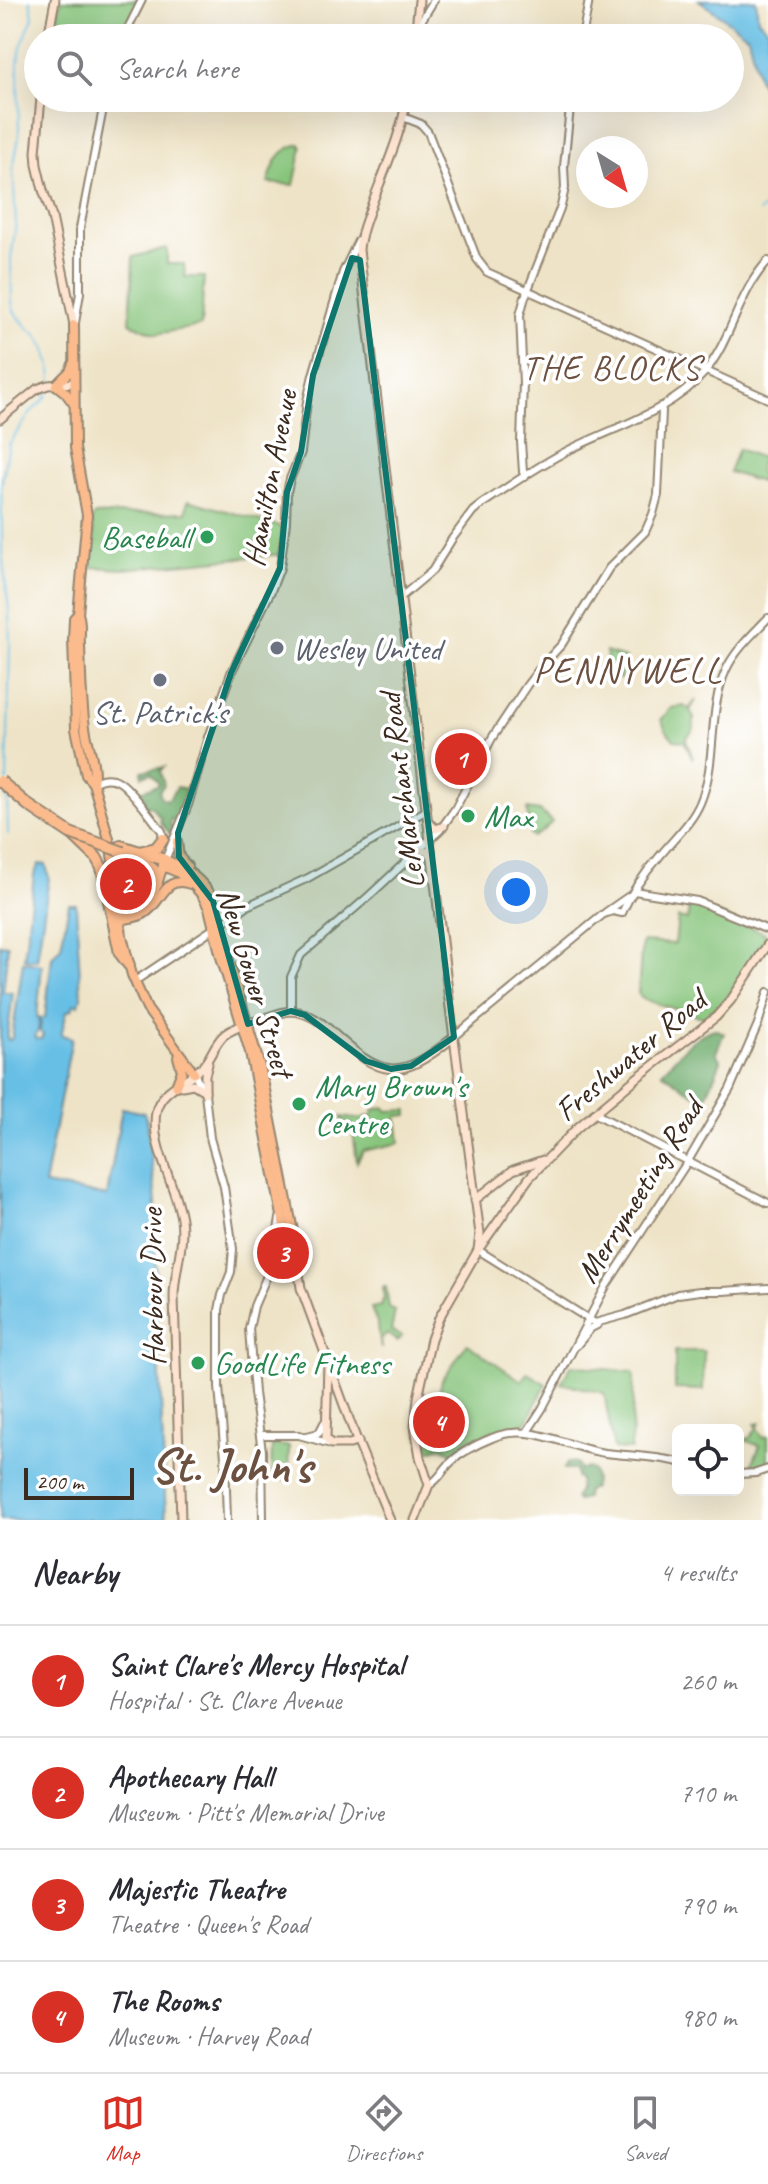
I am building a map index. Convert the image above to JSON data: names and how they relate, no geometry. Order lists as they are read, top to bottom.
{
  "streets": {
    "main road": [
      "Hamilton Avenue",
      "LeMarchant Road",
      "New Gower Street",
      "Freshwater Road",
      "Harbour Drive"
    ],
    "street": ["Merrymeeting Road"]
  },
  "crossings": [
    ["Hamilton Avenue", "LeMarchant Road"],
    ["Hamilton Avenue", "New Gower Street"],
    ["LeMarchant Road", "Freshwater Road"]
  ],
  "districts": ["THE BLOCKS", "PENNYWELL", "St. John's"],
  "places": [
    "Baseball",
    "Wesley United",
    "St. Patrick's",
    "Max",
    "Mary Brown's Centre",
    "GoodLife Fitness"
  ],
  "scale_bar": "200 m",
  "north": "bottom right",
  "page": {
    "search": "Search here",
    "pins": [
      "1",
      "2",
      "3",
      "4"
    ],
    "scale": "200 m",
    "heading": ["Nearby", "4 results"],
    "list": [
      {
        "mark": "1",
        "name": "Saint Clare's Mercy Hospital",
        "note": "Hospital · St. Clare Avenue",
        "value": "260 m"
      },
      {
        "mark": "2",
        "name": "Apothecary Hall",
        "note": "Museum · Pitt's Memorial Drive",
        "value": "710 m"
      },
      {
        "mark": "3",
        "name": "Majestic Theatre",
        "note": "Theatre · Queen's Road",
        "value": "790 m"
      },
      {
        "mark": "4",
        "name": "The Rooms",
        "note": "Museum · Harvey Road",
        "value": "980 m"
      }
    ],
    "nav": ["Map", "Directions", "Saved"]
  }
}
